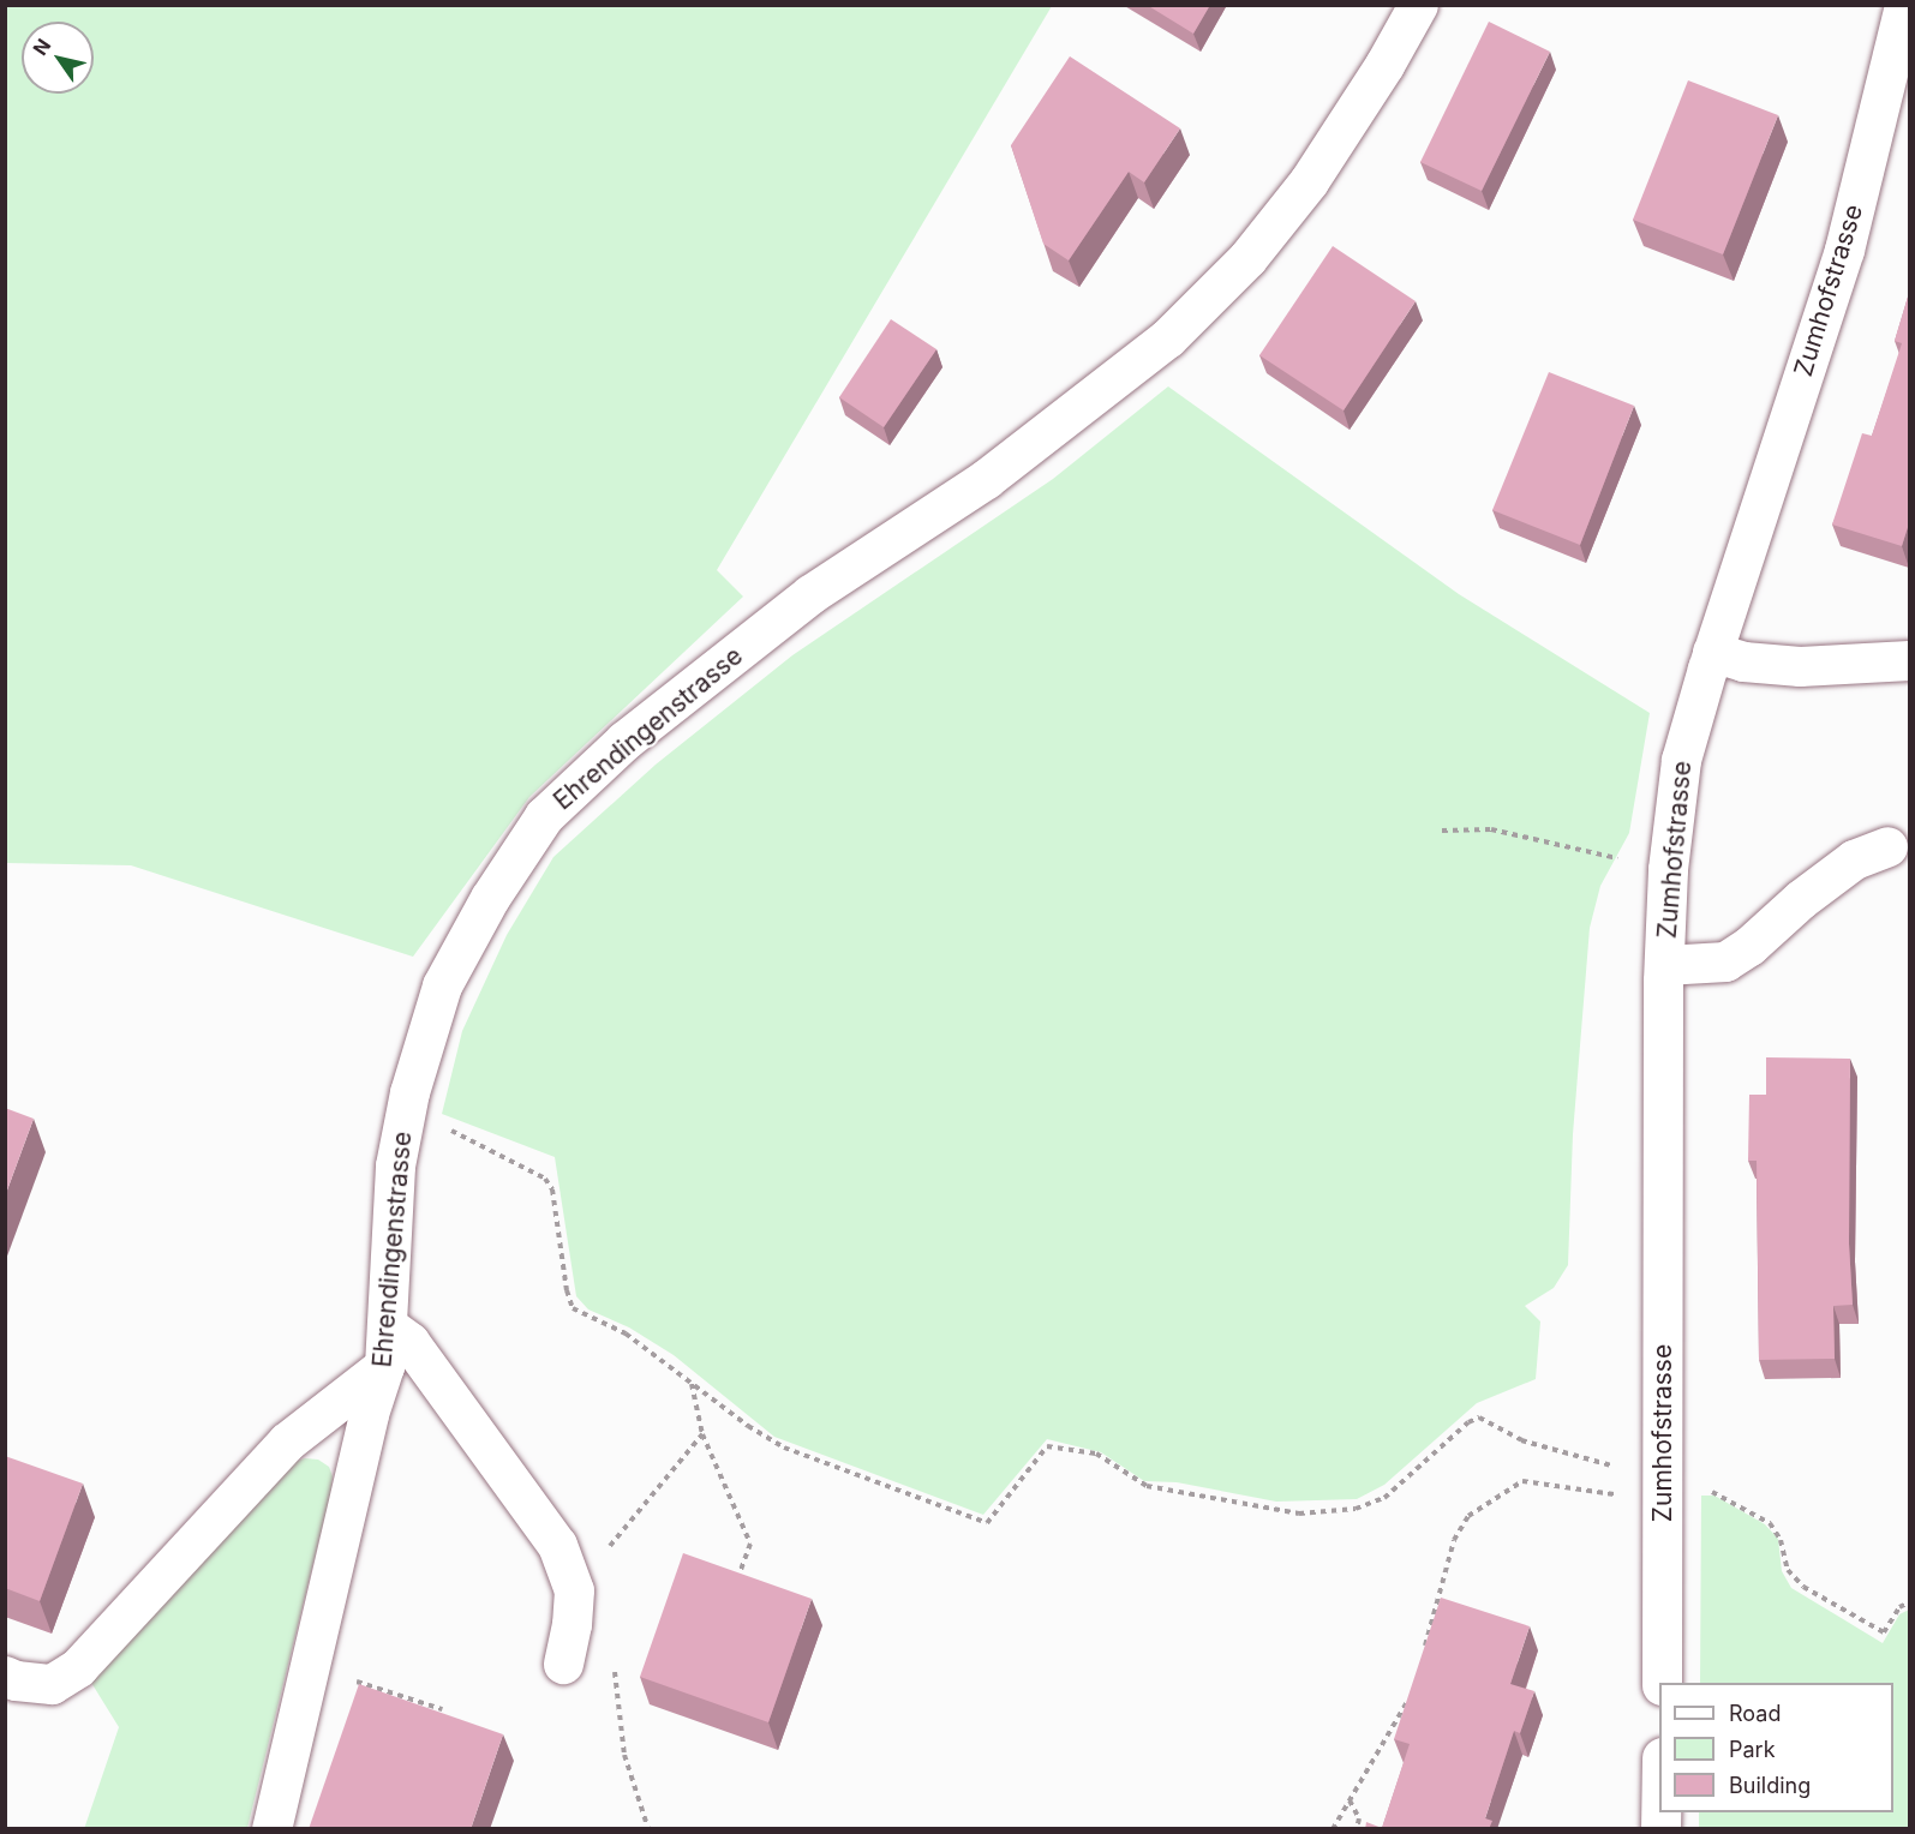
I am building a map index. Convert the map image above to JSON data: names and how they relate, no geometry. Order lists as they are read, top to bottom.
{
  "streets": {
    "street": ["Zumhofstrasse", "Ehrendingenstrasse"]
  },
  "legend": ["Road", "Park", "Building"],
  "north": "top left"
}
